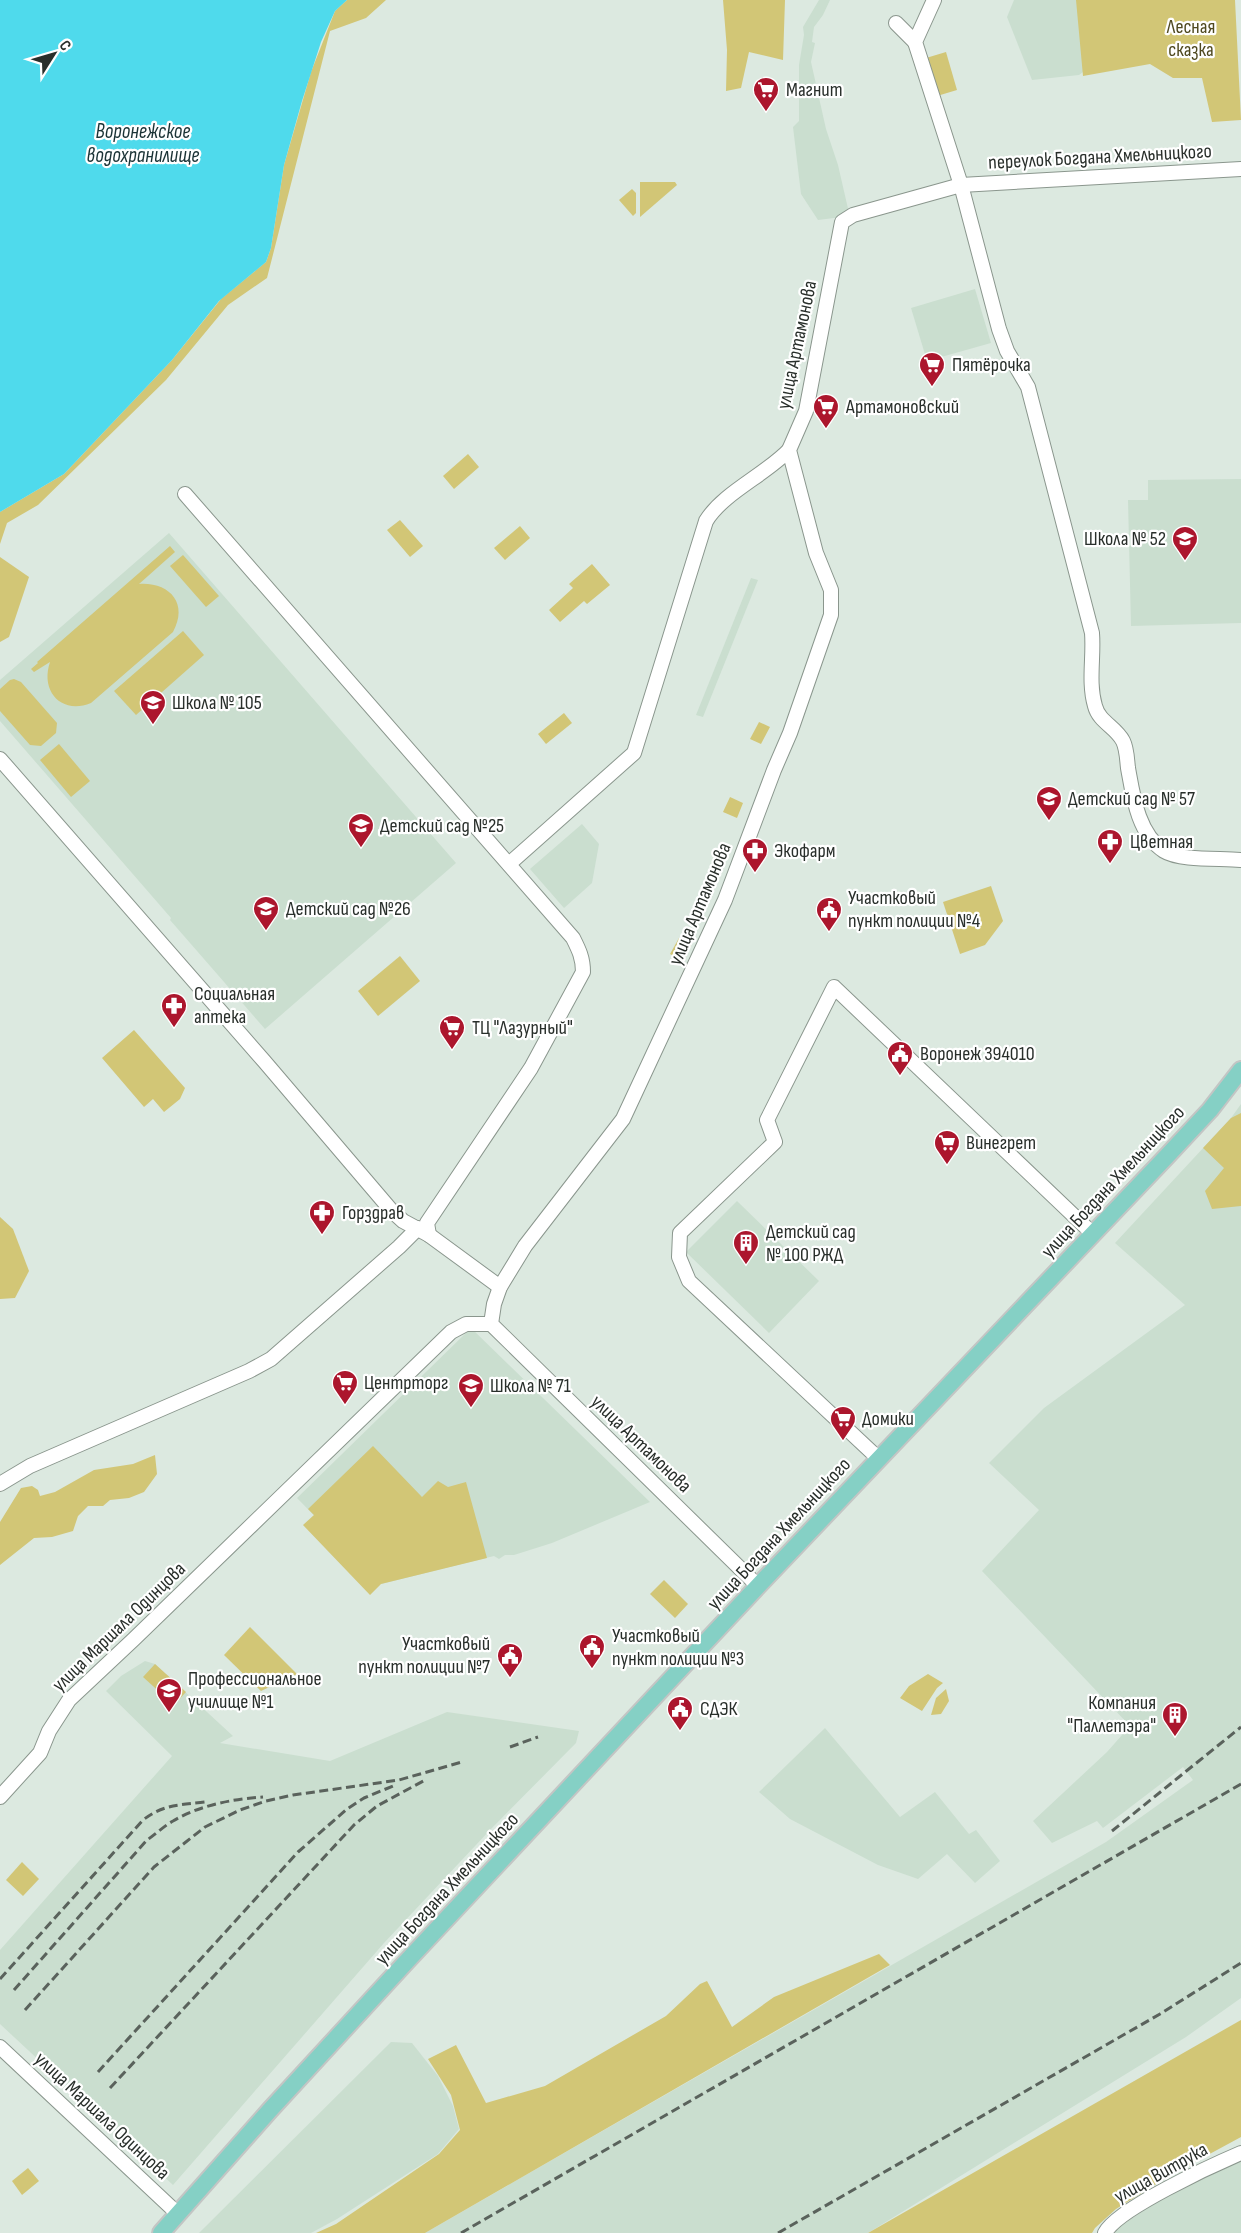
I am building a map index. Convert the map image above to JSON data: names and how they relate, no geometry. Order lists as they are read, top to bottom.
{
  "streets": {
    "main road": ["улица Богдана Хмельницкого"],
    "street": [
      "переулок Богдана Хмельницкого",
      "улица Артамонова",
      "улица Маршала Одинцова",
      "улица Витрука"
    ]
  },
  "crossings": [
    ["переулок Богдана Хмельницкого", "улица Артамонова"],
    ["улица Артамонова", "улица Богдана Хмельницкого"],
    ["улица Артамонова", "улица Маршала Одинцова"],
    ["улица Богдана Хмельницкого", "улица Маршала Одинцова"]
  ],
  "water": ["Воронежское водохранилище"],
  "parks": ["Лесная сказка"],
  "places": {
    "supermarket": [
      "Магнит",
      "Пятёрочка",
      "Артамоновский",
      "ТЦ \"Лазурный\"",
      "Винегрет",
      "Центрторг",
      "Домики"
    ],
    "school or university": [
      "Школа № 52",
      "Школа № 105",
      "Детский сад № 57",
      "Детский сад №25",
      "Детский сад №26",
      "Школа № 71",
      "Профессиональное училище №1"
    ],
    "pharmacy": [
      "Цветная",
      "Экофарм",
      "Социальная аптека",
      "Горздрав"
    ],
    "public building": [
      "Участковый пункт полиции №4",
      "Воронеж 394010",
      "Участковый пункт полиции №3",
      "Участковый пункт полиции №7",
      "СДЭК"
    ],
    "building": ["Детский сад № 100 РЖД", "Компания \"Паллетэра\""]
  },
  "north": "top right"
}
